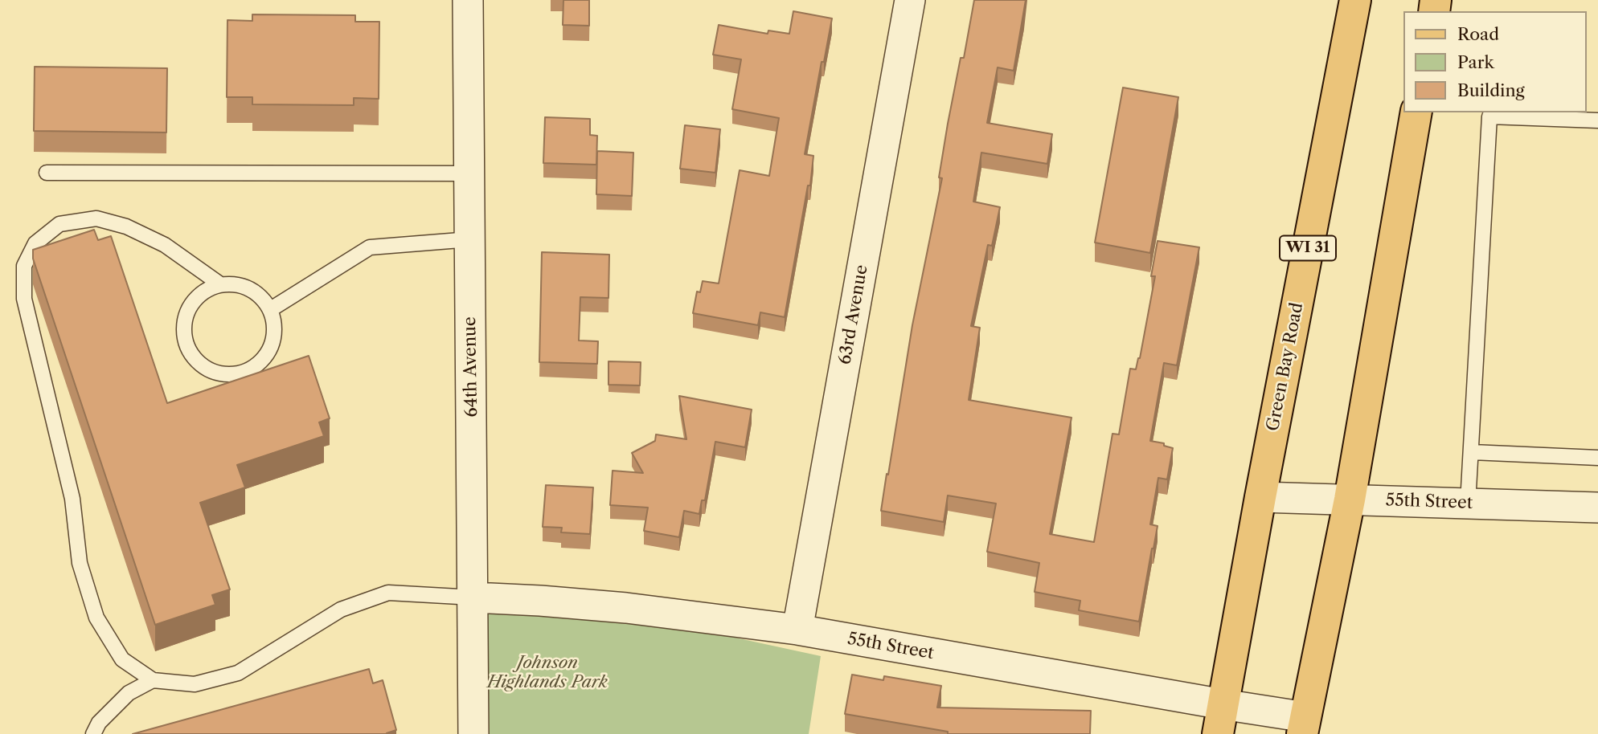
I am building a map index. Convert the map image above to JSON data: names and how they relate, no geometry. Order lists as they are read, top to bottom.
{
  "streets": {
    "main road": ["WI 31", "Green Bay Road"],
    "street": ["63rd Avenue", "64th Avenue", "55th Street"]
  },
  "crossings": [
    ["63rd Avenue", "55th Street"],
    ["64th Avenue", "55th Street"],
    ["Green Bay Road", "55th Street"]
  ],
  "parks": ["Johnson Highlands Park"],
  "legend": ["Road", "Park", "Building"]
}
